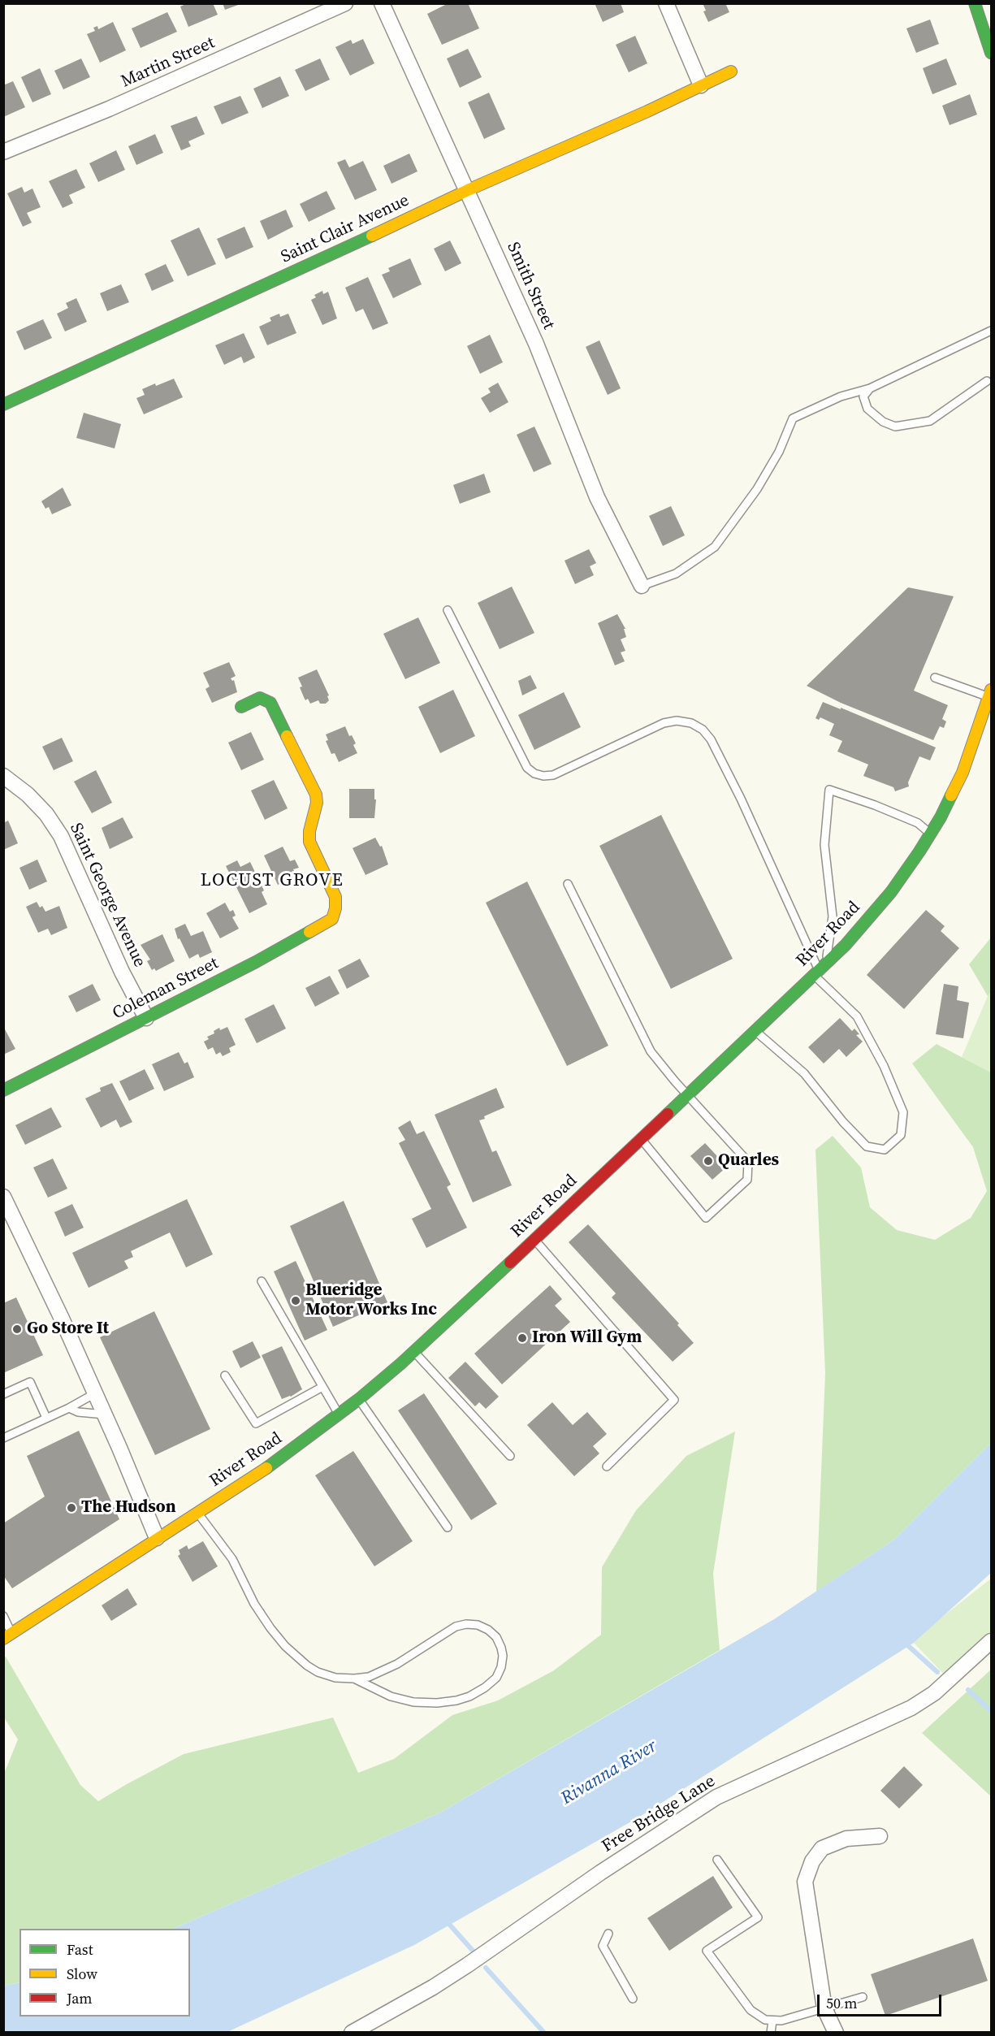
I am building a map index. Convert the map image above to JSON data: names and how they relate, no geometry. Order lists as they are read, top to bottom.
{
  "streets": {
    "street": [
      "Martin Street",
      "Saint Clair Avenue",
      "Smith Street",
      "Saint George Avenue",
      "River Road",
      "Coleman Street",
      "Free Bridge Lane"
    ]
  },
  "crossings": [
    ["Saint Clair Avenue", "Smith Street"],
    ["Saint George Avenue", "Coleman Street"]
  ],
  "districts": ["LOCUST GROVE"],
  "water": ["Rivanna River"],
  "places": [
    "Quarles",
    "Blueridge Motor Works Inc",
    "Go Store It",
    "Iron Will Gym",
    "The Hudson"
  ],
  "legend": ["Fast", "Slow", "Jam"],
  "scale_bar": "50 m"
}
